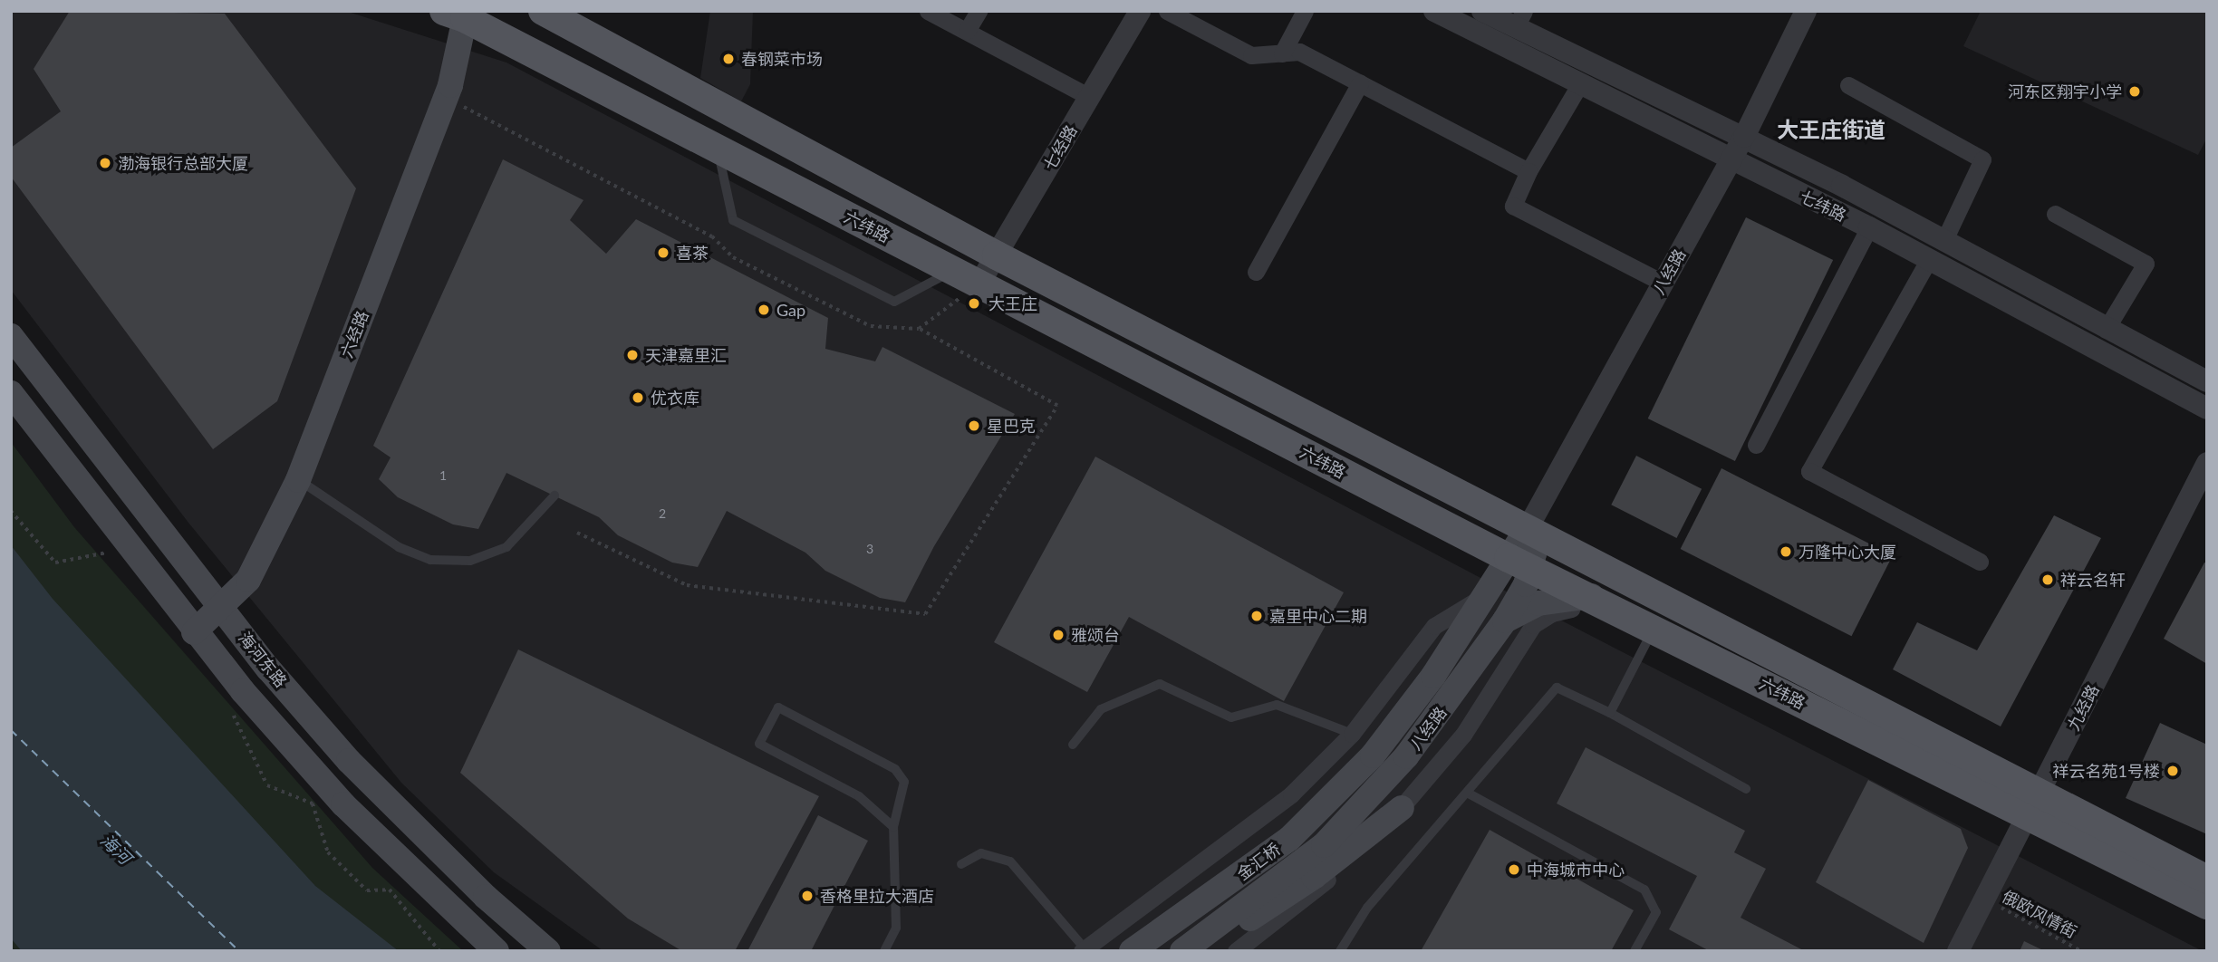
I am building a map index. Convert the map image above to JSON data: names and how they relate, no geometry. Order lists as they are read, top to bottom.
{
  "streets": {
    "main road": [
      "六纬路",
      "八经路",
      "六经路",
      "海河东路",
      "金汇桥"
    ],
    "street": ["七经路", "七纬路", "九经路"],
    "path": ["俄欧风情街"]
  },
  "crossings": [
    ["七经路", "六纬路"],
    ["七纬路", "八经路"],
    ["六纬路", "八经路"],
    ["六纬路", "六经路"],
    ["六纬路", "九经路"],
    ["八经路", "金汇桥"],
    ["六经路", "海河东路"],
    ["九经路", "俄欧风情街"]
  ],
  "districts": ["大王庄街道"],
  "water": ["海河"],
  "places": [
    "春钢菜市场",
    "河东区翔宇小学",
    "渤海银行总部大厦",
    "喜茶",
    "大王庄",
    "Gap",
    "天津嘉里汇",
    "优衣库",
    "星巴克",
    "万隆中心大厦",
    "祥云名轩",
    "嘉里中心二期",
    "雅颂台",
    "祥云名苑1号楼",
    "中海城市中心",
    "香格里拉大酒店"
  ],
  "house_numbers": ["1", "2", "3"]
}
